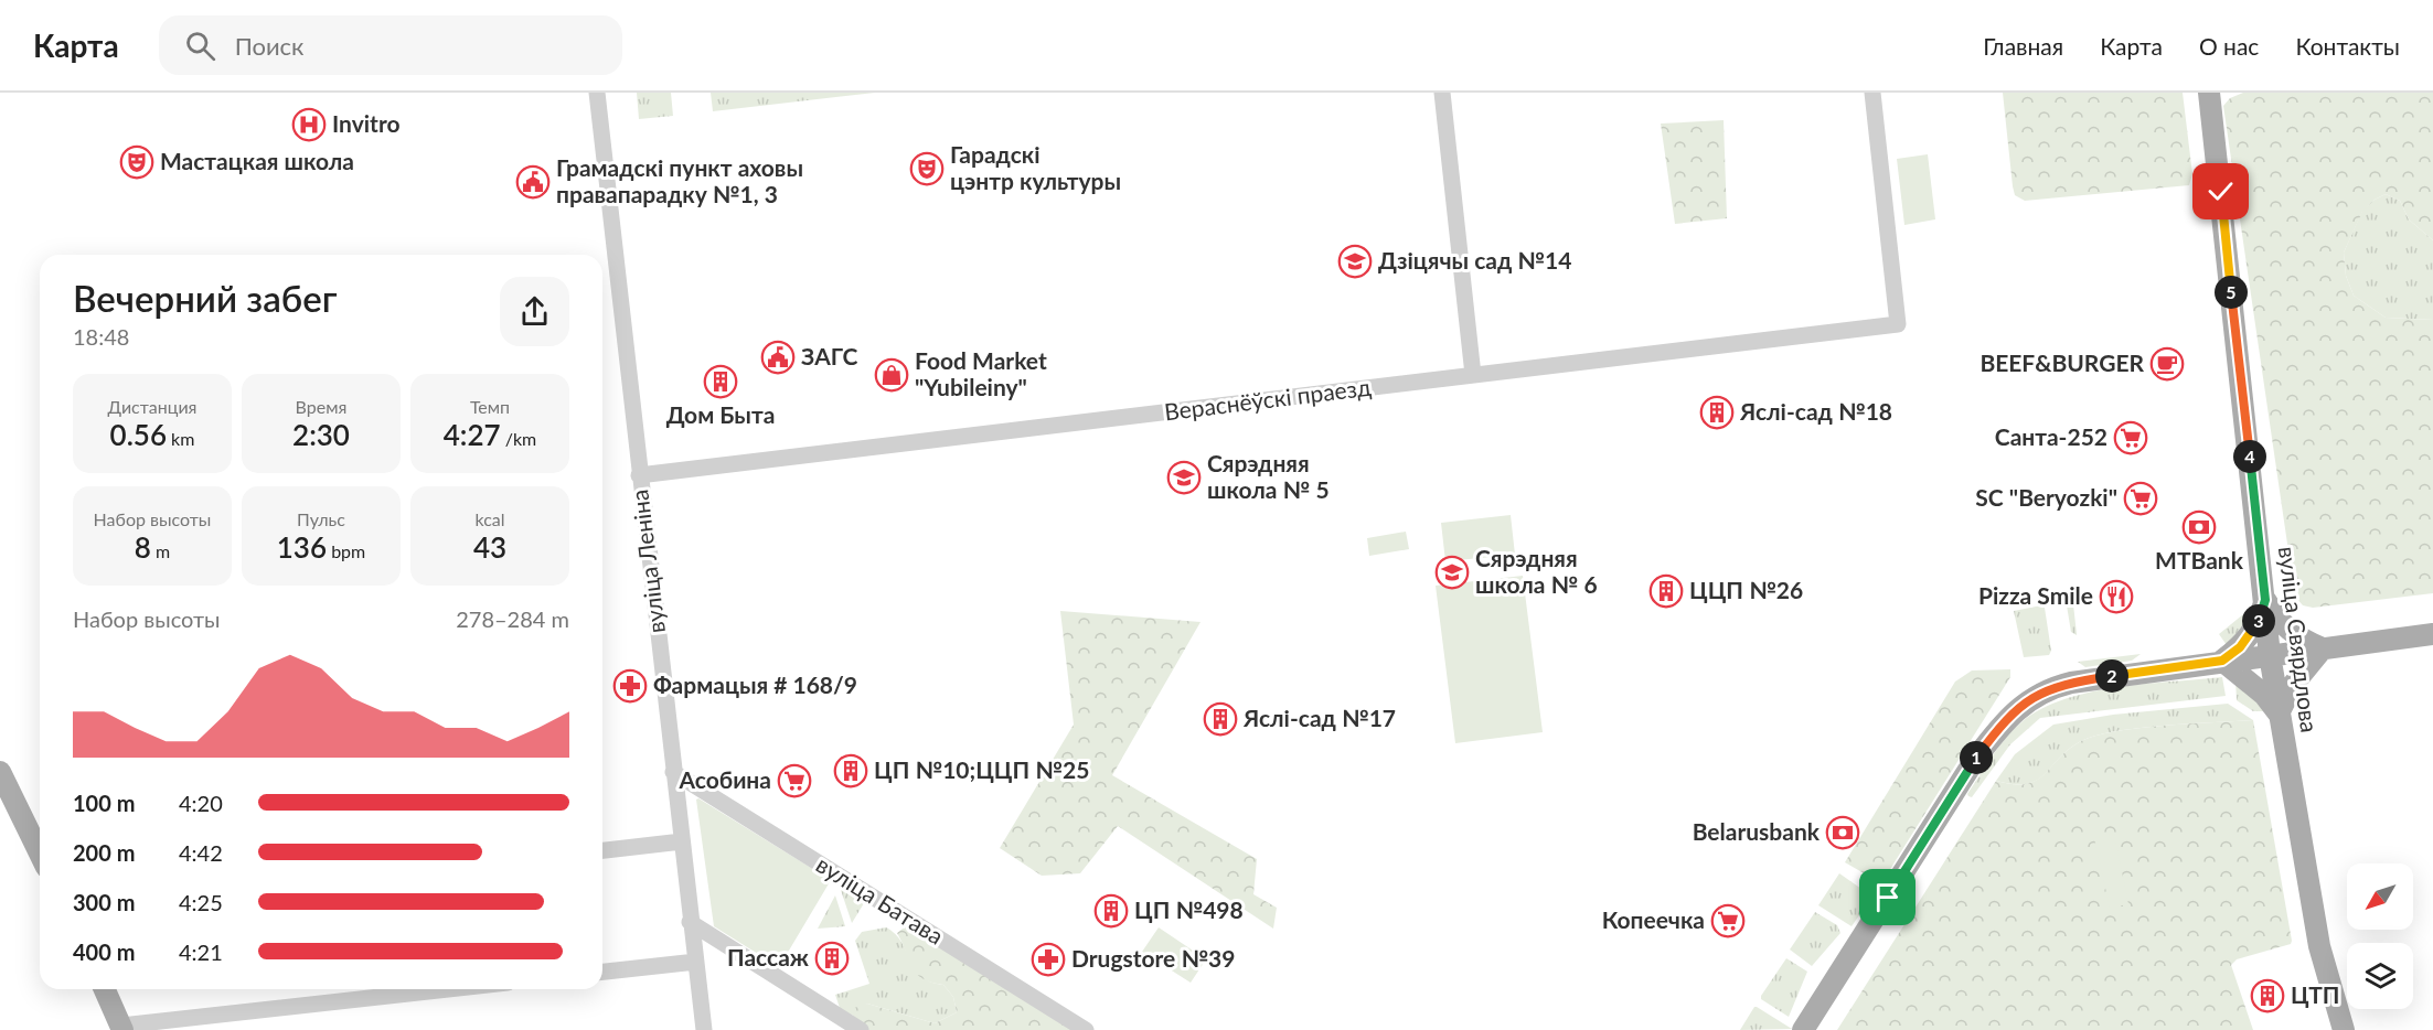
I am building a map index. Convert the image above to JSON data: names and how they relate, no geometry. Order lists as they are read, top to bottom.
{
  "streets": {
    "main road": ["вуліца Свярдлова"],
    "street": ["Вераснёўскі праезд", "вуліца Леніна", "вуліца Батава"]
  },
  "crossings": [
    ["Вераснёўскі праезд", "вуліца Леніна"],
    ["вуліца Леніна", "вуліца Батава"]
  ],
  "places": {
    "hospital": ["Invitro"],
    "theatre": ["Мастацкая школа", "Гарадскі цэнтр культуры"],
    "public building": ["Грамадскі пункт аховы правапарадку №1, 3", "ЗАГС"],
    "school or university": ["Дзіцячы сад №14", "Сярэдняя школа № 5", "Сярэдняя школа № 6"],
    "cafe": ["BEEF&BURGER"],
    "shop": ["Food Market \"Yubileiny\""],
    "building": [
      "Дом Быта",
      "Яслі-сад №18",
      "ЦЦП №26",
      "Яслі-сад №17",
      "ЦП №10;ЦЦП №25",
      "ЦП №498",
      "Пассаж",
      "ЦТП"
    ],
    "supermarket": [
      "Санта-252",
      "SC \"Beryozki\"",
      "Асобина",
      "Копеечка"
    ],
    "bank": ["MTBank", "Belarusbank"],
    "restaurant": ["Pizza Smile"],
    "pharmacy": ["Фармацыя # 168/9", "Drugstore №39"]
  },
  "north": "bottom left",
  "page": {
    "header": "Карта",
    "search": "Поиск",
    "nav": [
      "Главная",
      "Карта",
      "О нас",
      "Контакты"
    ],
    "heading": ["Вечерний забег", "18:48"],
    "pins": [
      "5",
      "4",
      "3",
      "2",
      "1"
    ],
    "stats": [
      ["Дистанция", "0.56 km"],
      ["Время", "2:30"],
      ["Темп", "4:27 /km"],
      ["Набор высоты", "8 m"],
      ["Пульс", "136 bpm"],
      ["kcal", "43"]
    ],
    "chart": ["Набор высоты", "278–284 m"],
    "list": [
      {
        "name": "100 m",
        "note": "4:20"
      },
      {
        "name": "200 m",
        "note": "4:42"
      },
      {
        "name": "300 m",
        "note": "4:25"
      },
      {
        "name": "400 m",
        "note": "4:21"
      }
    ]
  }
}
